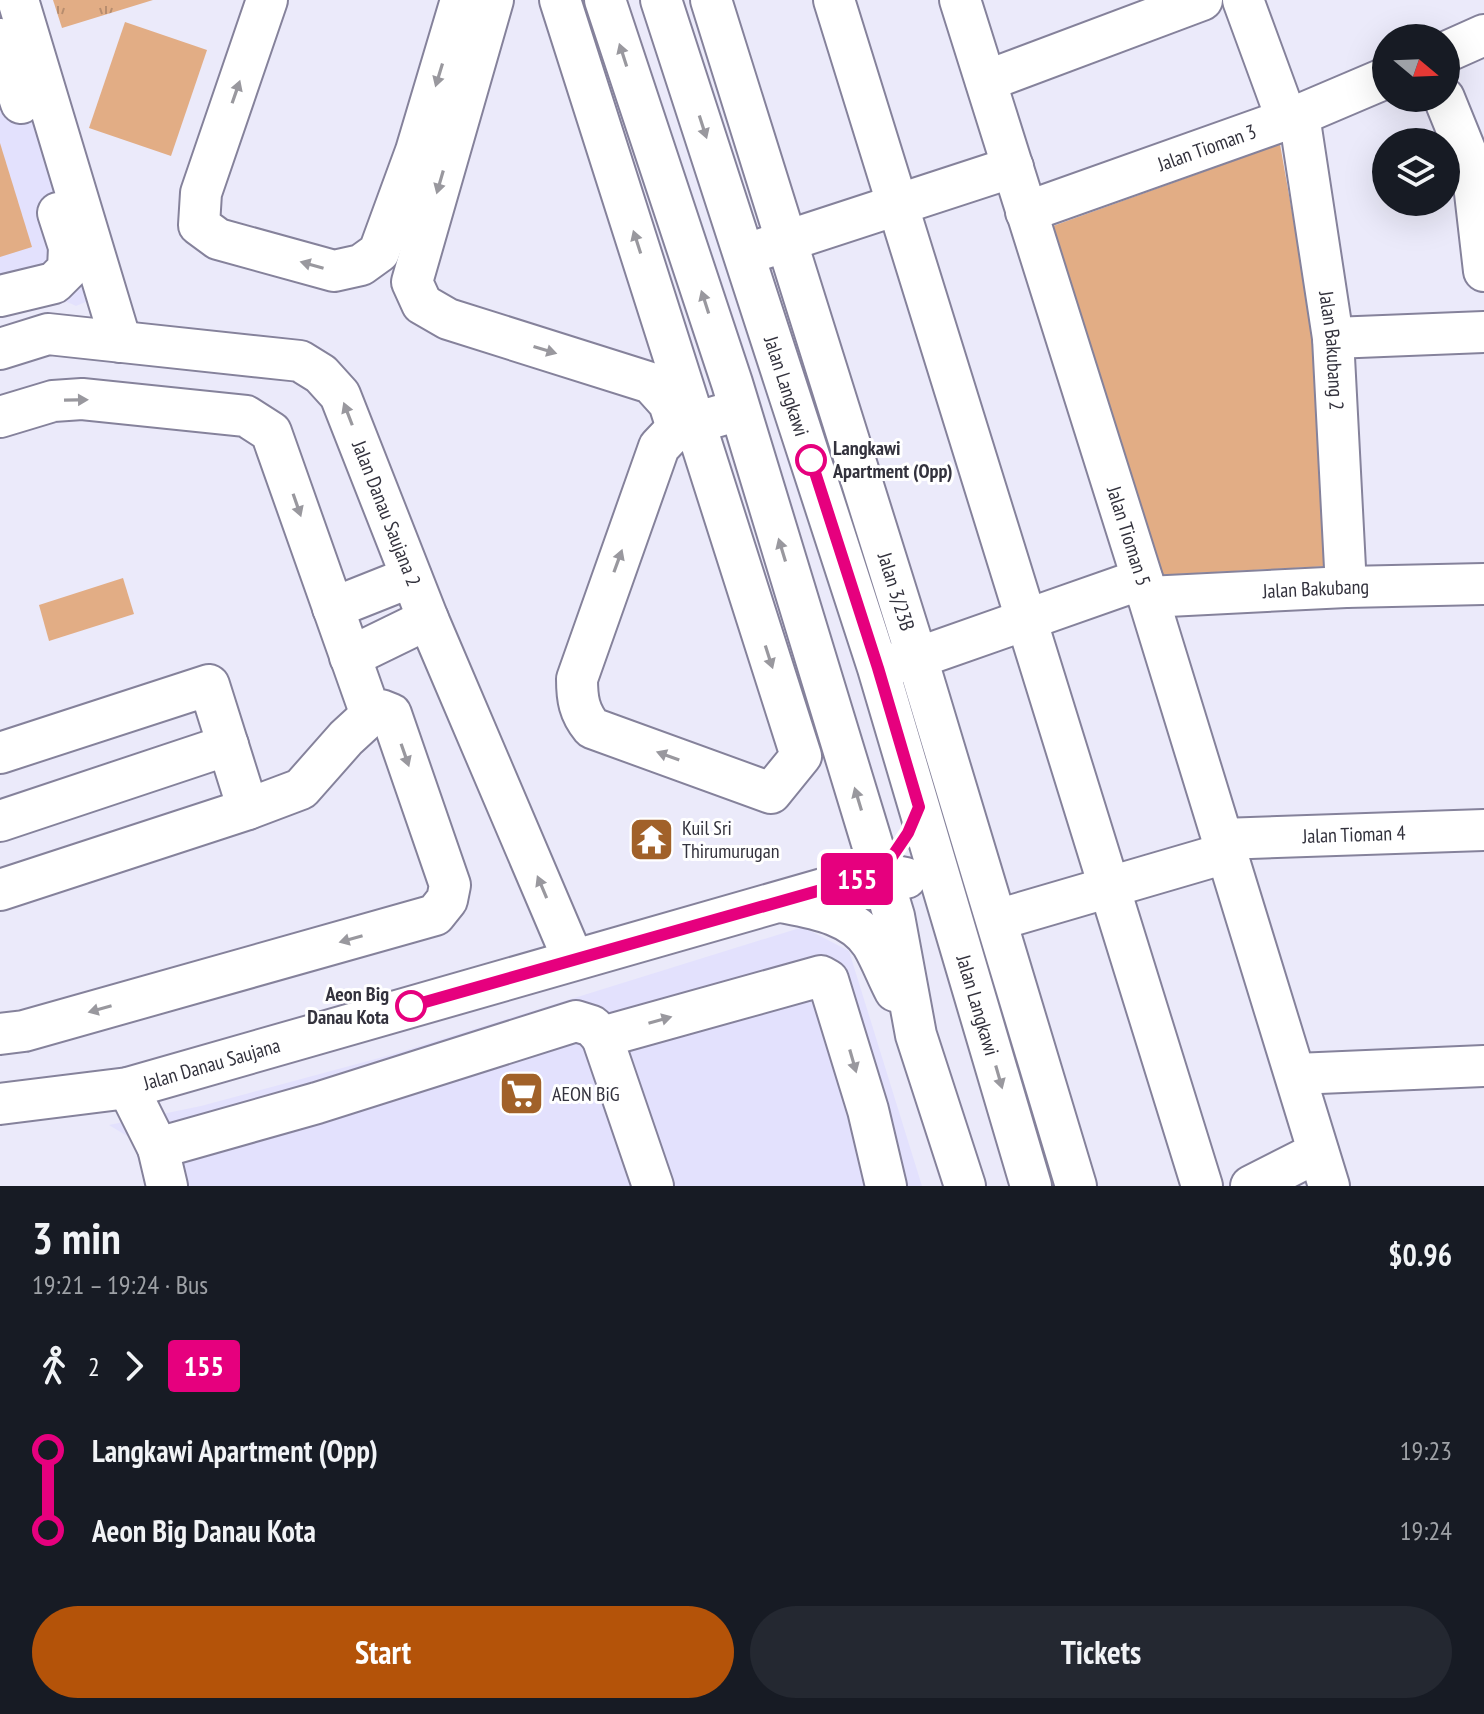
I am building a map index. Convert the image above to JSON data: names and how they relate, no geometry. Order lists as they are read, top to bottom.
{
  "streets": {
    "street": [
      "Jalan Tioman 3",
      "Jalan Bakubang 2",
      "Jalan Langkawi",
      "Jalan Danau Saujana 2",
      "Jalan Tioman 5",
      "Jalan Bakubang",
      "Jalan 3/23B",
      "Jalan Tioman 4",
      "Jalan Danau Saujana"
    ]
  },
  "crossings": [
    ["Jalan Tioman 3", "Jalan Bakubang 2"],
    ["Jalan Tioman 3", "Jalan Tioman 5"],
    ["Jalan Bakubang 2", "Jalan Bakubang"],
    ["Jalan Langkawi", "Jalan Bakubang"],
    ["Jalan Danau Saujana 2", "Jalan Danau Saujana"],
    ["Jalan Tioman 5", "Jalan Bakubang"],
    ["Jalan Tioman 5", "Jalan Tioman 4"],
    ["Jalan Bakubang", "Jalan 3/23B"],
    ["Jalan 3/23B", "Jalan Tioman 4"]
  ],
  "places": {
    "other": ["Langkawi Apartment (Opp)", "Aeon Big Danau Kota"],
    "temple": ["Kuil Sri Thirumurugan"],
    "supermarket": ["AEON BiG"]
  },
  "lines": ["bus line 155"],
  "north": "right",
  "page": {
    "on_map": "155",
    "heading": ["3 min", "19:21 – 19:24 · Bus", "$0.96"],
    "legs": ["2", "155"],
    "list": [
      {
        "name": "Langkawi Apartment (Opp)",
        "value": "19:23"
      },
      {
        "name": "Aeon Big Danau Kota",
        "value": "19:24"
      }
    ],
    "buttons": ["Start", "Tickets"]
  }
}
